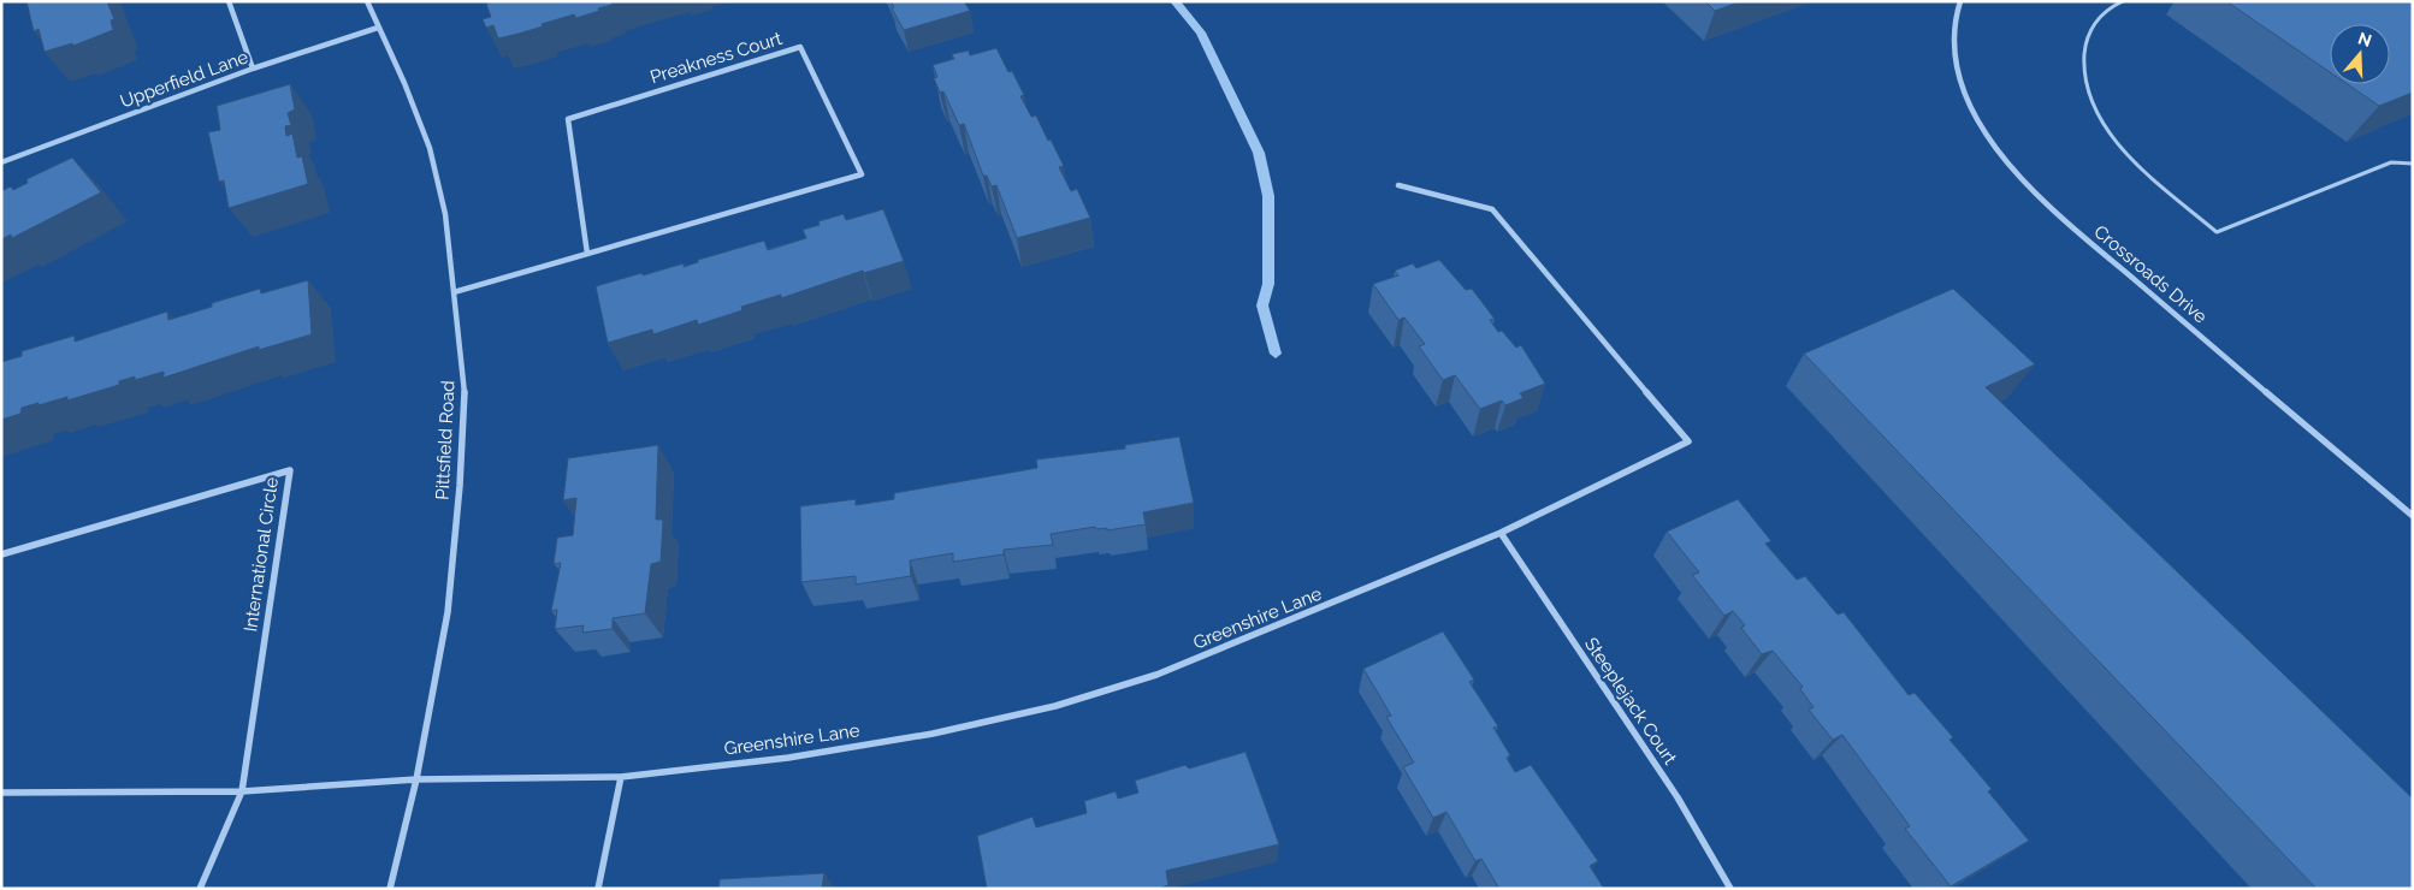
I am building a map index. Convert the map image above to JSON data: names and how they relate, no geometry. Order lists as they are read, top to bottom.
{
  "streets": {
    "street": [
      "Preakness Court",
      "Upperfield Lane",
      "Crossroads Drive",
      "Pittsfield Road",
      "International Circle",
      "Greenshire Lane",
      "Steeplejack Court"
    ]
  },
  "crossings": [
    ["Preakness Court", "Pittsfield Road"],
    ["Upperfield Lane", "Pittsfield Road"],
    ["Pittsfield Road", "Greenshire Lane"],
    ["Greenshire Lane", "Steeplejack Court"]
  ],
  "north": "top"
}
